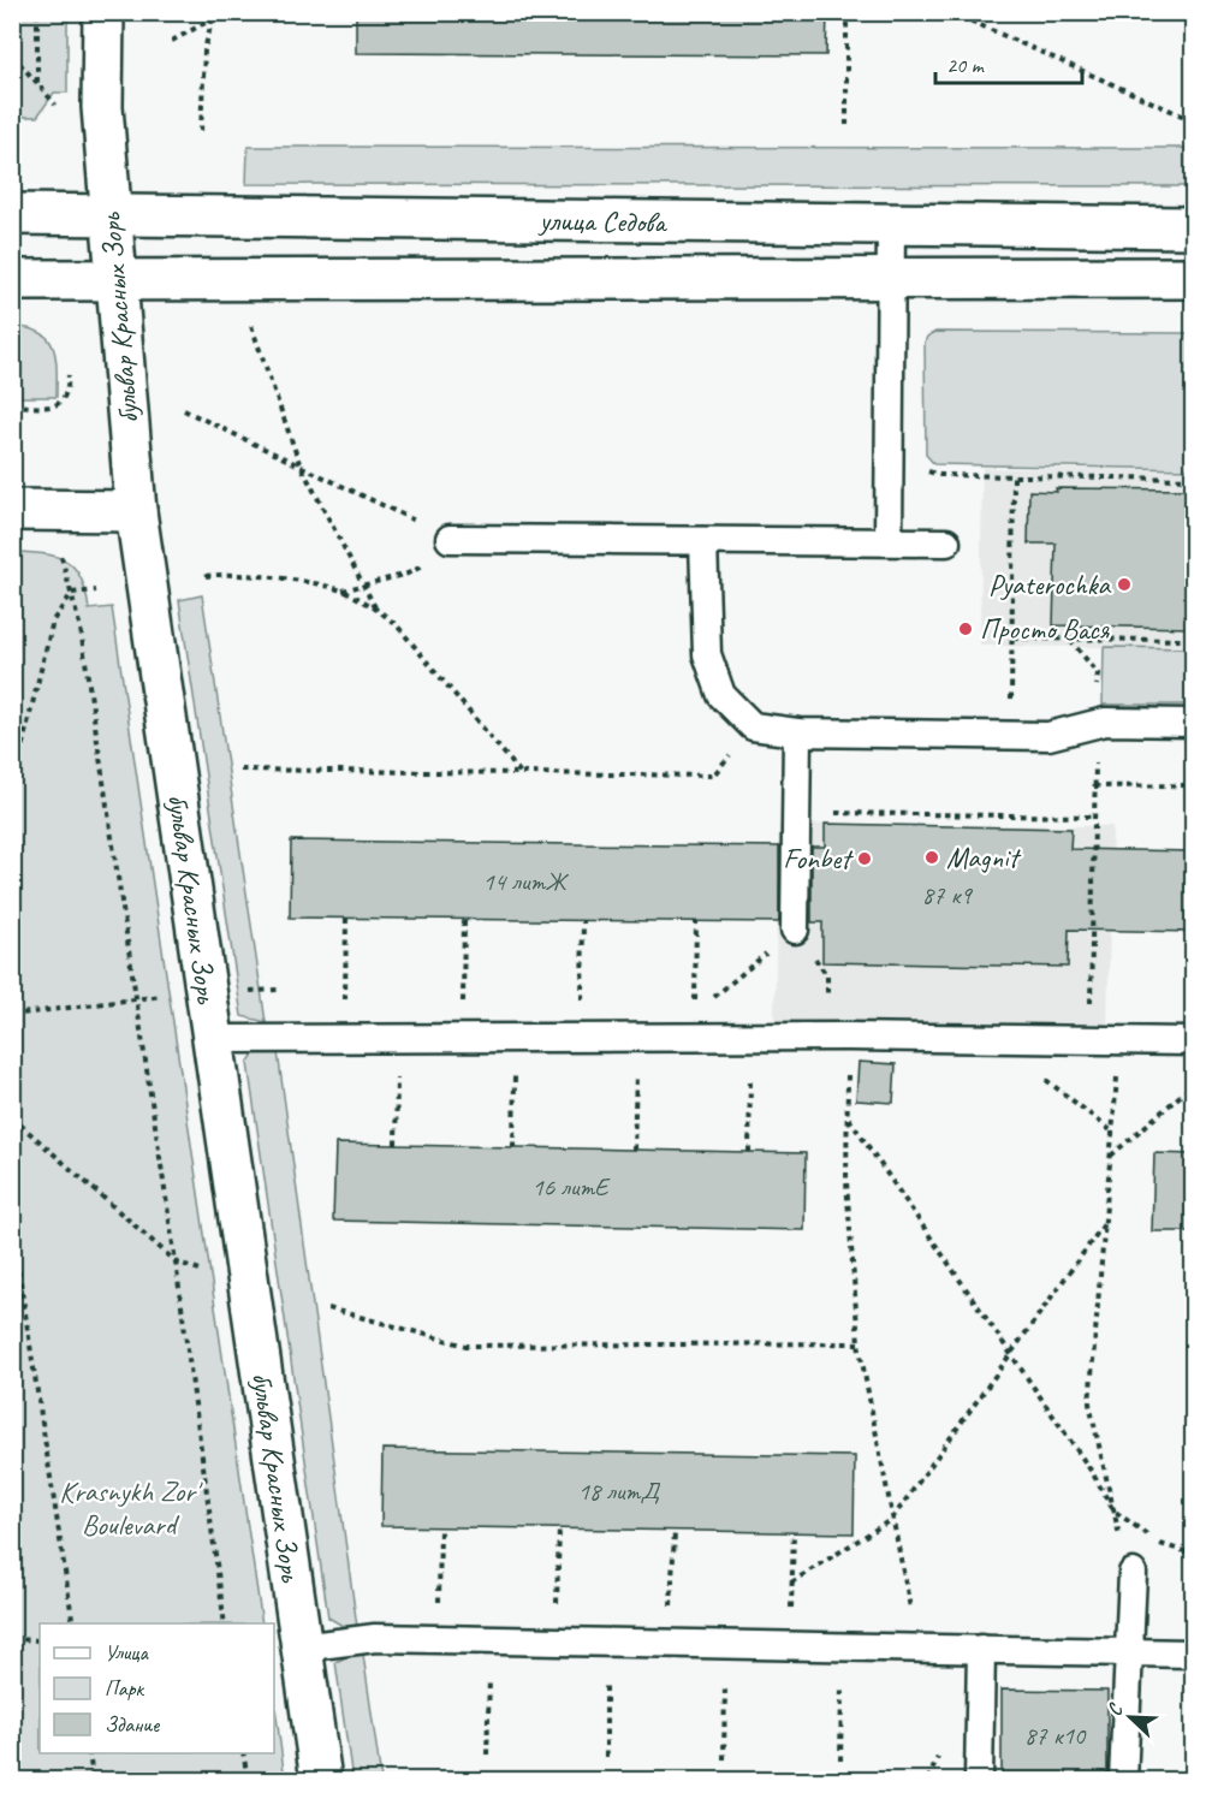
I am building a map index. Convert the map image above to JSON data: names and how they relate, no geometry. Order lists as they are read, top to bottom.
{
  "streets": {
    "main road": ["улица Седова", "бульвар Красных Зорь"]
  },
  "crossings": [
    ["улица Седова", "бульвар Красных Зорь"]
  ],
  "parks": ["Krasnykh Zor' Boulevard"],
  "places": [
    "Pyaterochka",
    "Просто Вася",
    "Magnit",
    "Fonbet"
  ],
  "house_numbers": [
    "14 литЖ",
    "87 к9",
    "16 литЕ",
    "18 литД",
    "87 к10"
  ],
  "legend": ["Улица", "Парк", "Здание"],
  "scale_bar": "20 m",
  "north": "top left"
}
